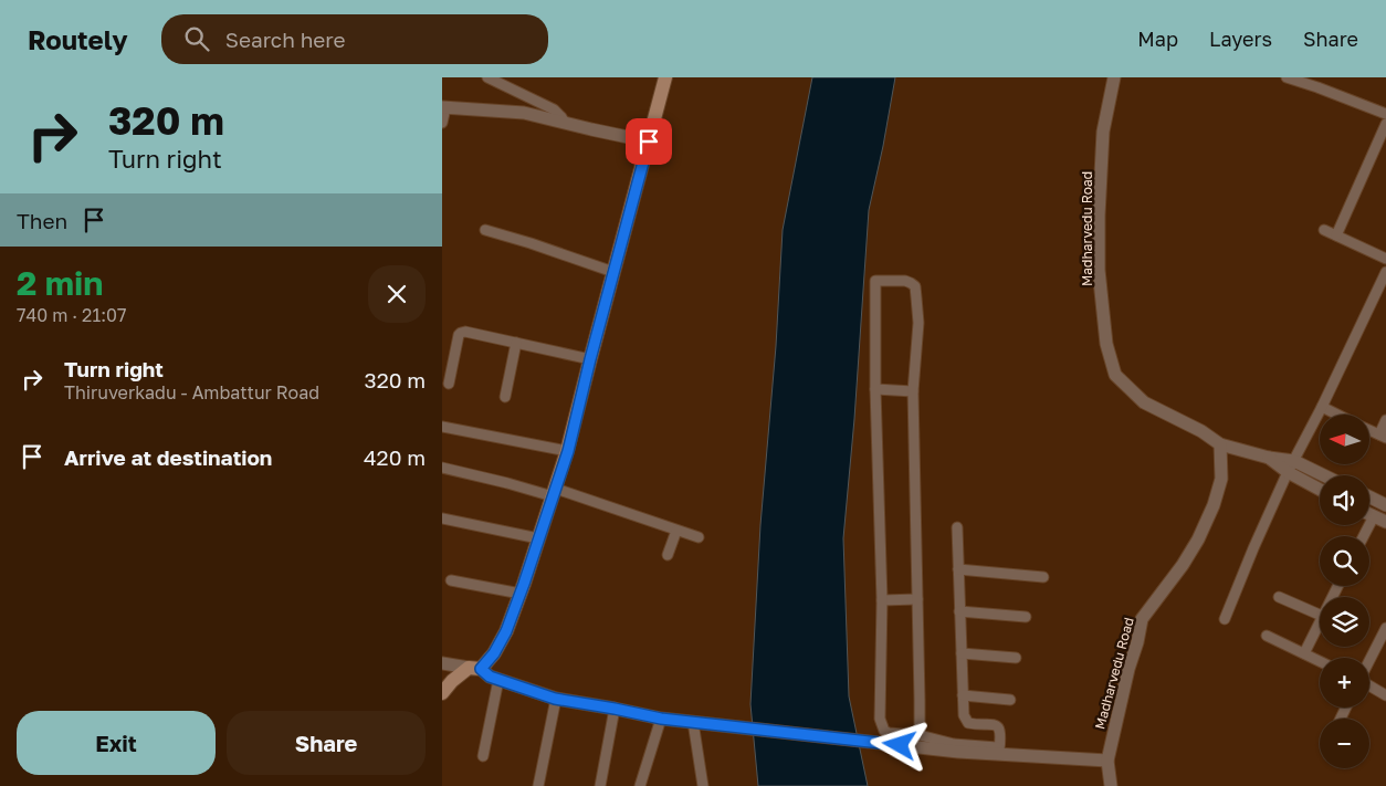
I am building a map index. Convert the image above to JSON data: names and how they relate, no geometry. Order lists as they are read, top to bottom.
{
  "streets": {
    "street": ["Madharvedu Road"]
  },
  "north": "left",
  "page": {
    "header": "Routely",
    "search": "Search here",
    "nav": ["Map", "Layers", "Share"],
    "turn": ["320 m", "Turn right"],
    "then": "Then",
    "heading": ["2 min", "740 m · 21:07"],
    "list": [
      {
        "name": "Turn right",
        "note": "Thiruverkadu - Ambattur Road",
        "value": "320 m"
      },
      {
        "name": "Arrive at destination",
        "value": "420 m"
      }
    ],
    "map_buttons": ["+", "−"],
    "buttons": ["Exit", "Share"]
  }
}
